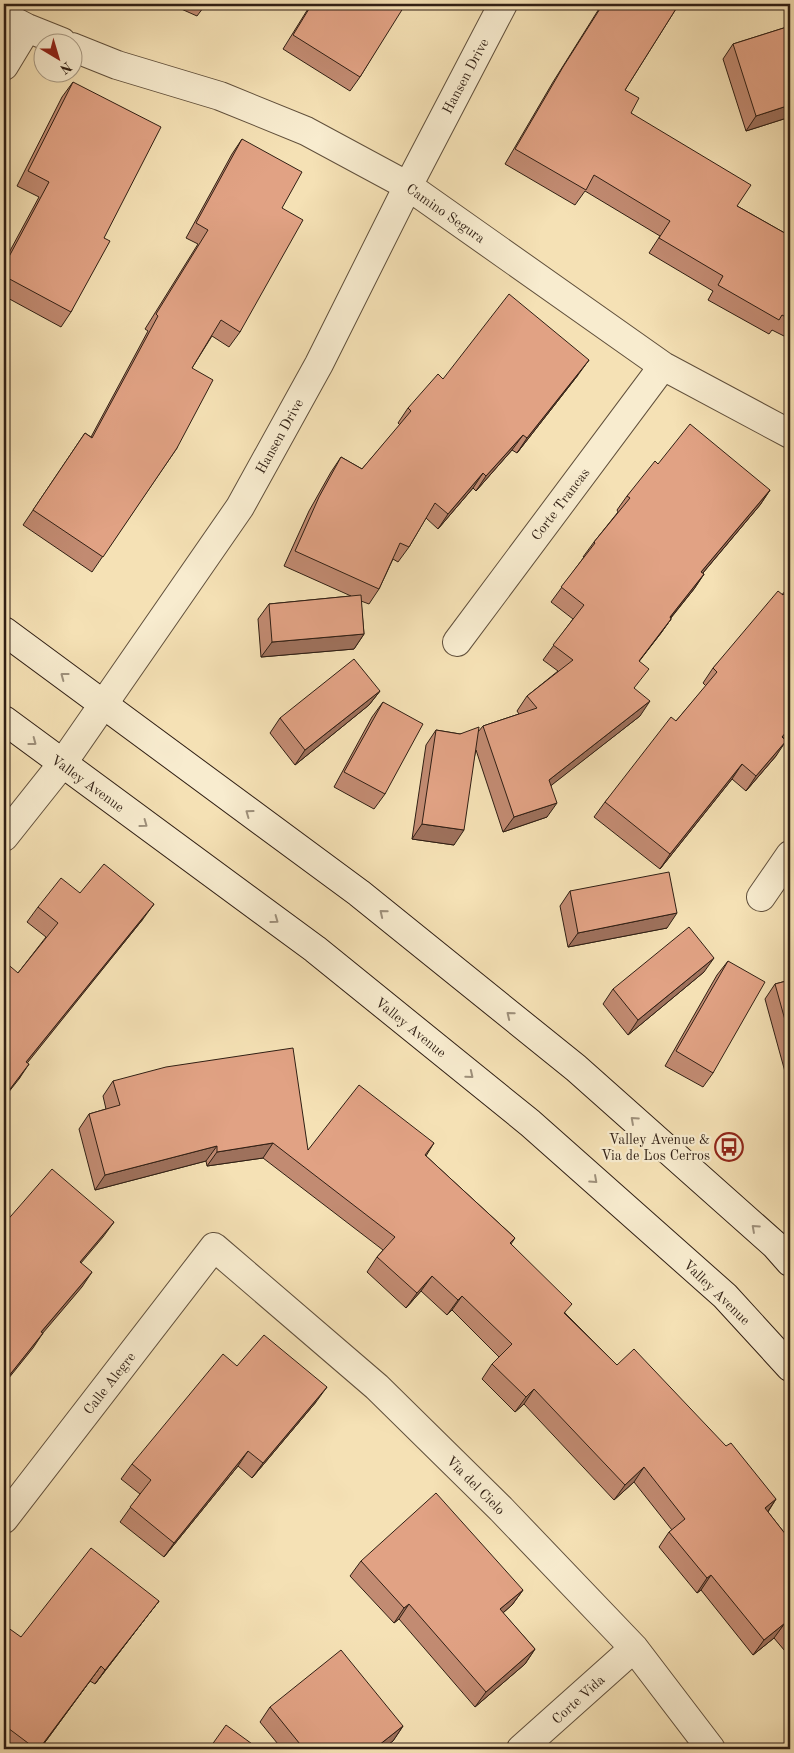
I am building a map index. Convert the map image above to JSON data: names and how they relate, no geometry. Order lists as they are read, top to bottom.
{
  "streets": {
    "street": [
      "Hansen Drive",
      "Camino Segura",
      "Corte Trancas",
      "Valley Avenue",
      "Calle Alegre",
      "Via del Cielo",
      "Corte Vida"
    ]
  },
  "crossings": [
    ["Hansen Drive", "Camino Segura"],
    ["Hansen Drive", "Valley Avenue"],
    ["Camino Segura", "Corte Trancas"],
    ["Calle Alegre", "Via del Cielo"],
    ["Via del Cielo", "Corte Vida"]
  ],
  "places": {
    "bus stop": ["Valley Avenue & Via de Los Cerros"]
  },
  "north": "bottom right"
}
